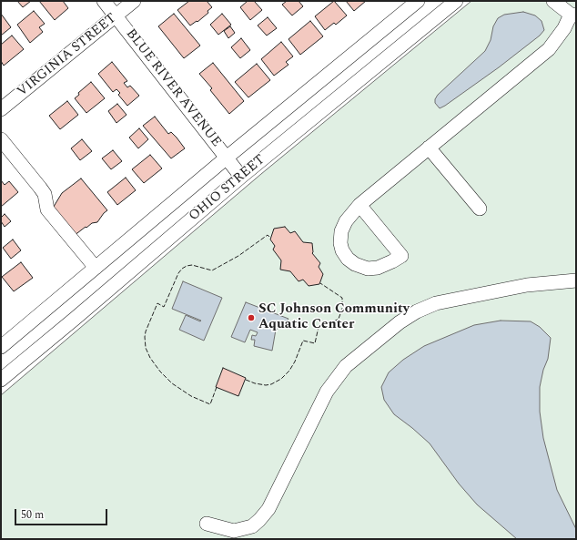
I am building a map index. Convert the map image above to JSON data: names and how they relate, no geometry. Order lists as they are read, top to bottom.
{
  "streets": {
    "street": ["VIRGINIA STREET", "BLUE RIVER AVENUE", "OHIO STREET"]
  },
  "crossings": [
    ["VIRGINIA STREET", "BLUE RIVER AVENUE"],
    ["BLUE RIVER AVENUE", "OHIO STREET"]
  ],
  "places": ["SC Johnson Community Aquatic Center"],
  "scale_bar": "50 m"
}
